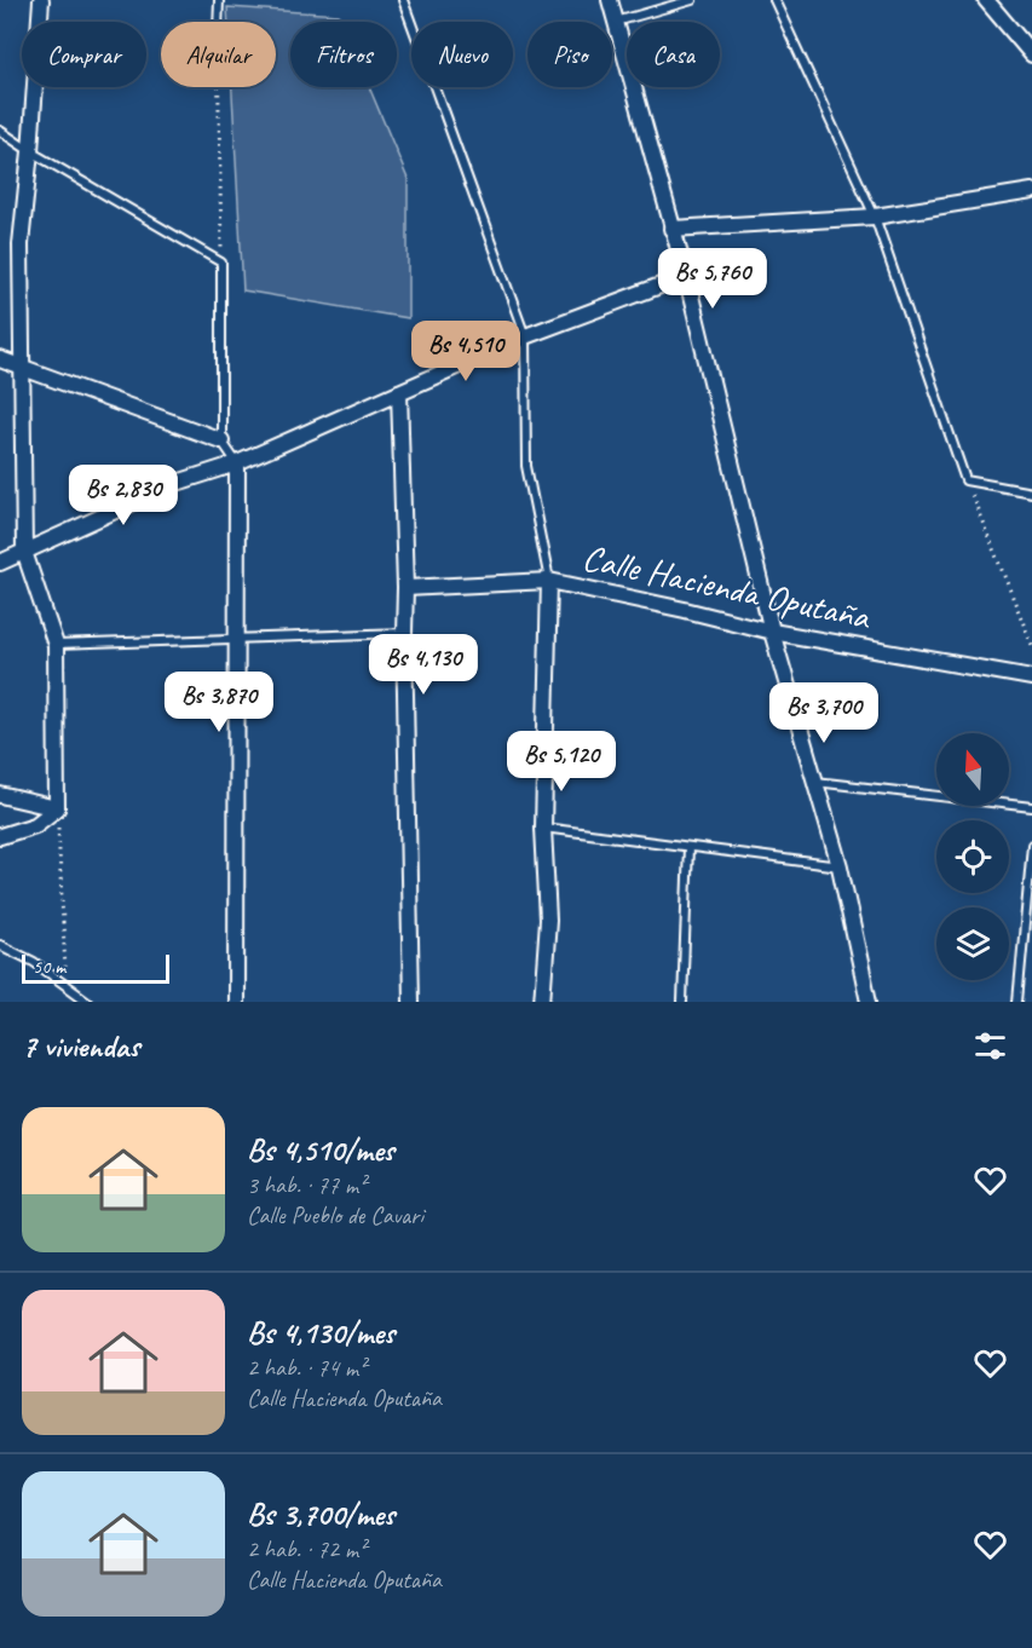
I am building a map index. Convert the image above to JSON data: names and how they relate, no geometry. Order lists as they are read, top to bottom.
{
  "streets": {
    "street": ["Calle Hacienda Oputaña"]
  },
  "scale_bar": "50 m",
  "north": "top",
  "page": {
    "chip": [
      "Comprar",
      "Alquilar",
      "Filtros",
      "Nuevo",
      "Piso",
      "Casa"
    ],
    "price": [
      "Bs 5,760",
      "Bs 4,510",
      "Bs 2,830",
      "Bs 4,130",
      "Bs 3,870",
      "Bs 3,700",
      "Bs 5,120"
    ],
    "scale": "50 m",
    "heading": "7 viviendas",
    "list": [
      {
        "name": "Bs 4,510/mes",
        "note": "3 hab. · 77 m² · Calle Pueblo de Cavari"
      },
      {
        "name": "Bs 4,130/mes",
        "note": "2 hab. · 74 m² · Calle Hacienda Oputaña"
      },
      {
        "name": "Bs 3,700/mes",
        "note": "2 hab. · 72 m² · Calle Hacienda Oputaña"
      }
    ]
  }
}
